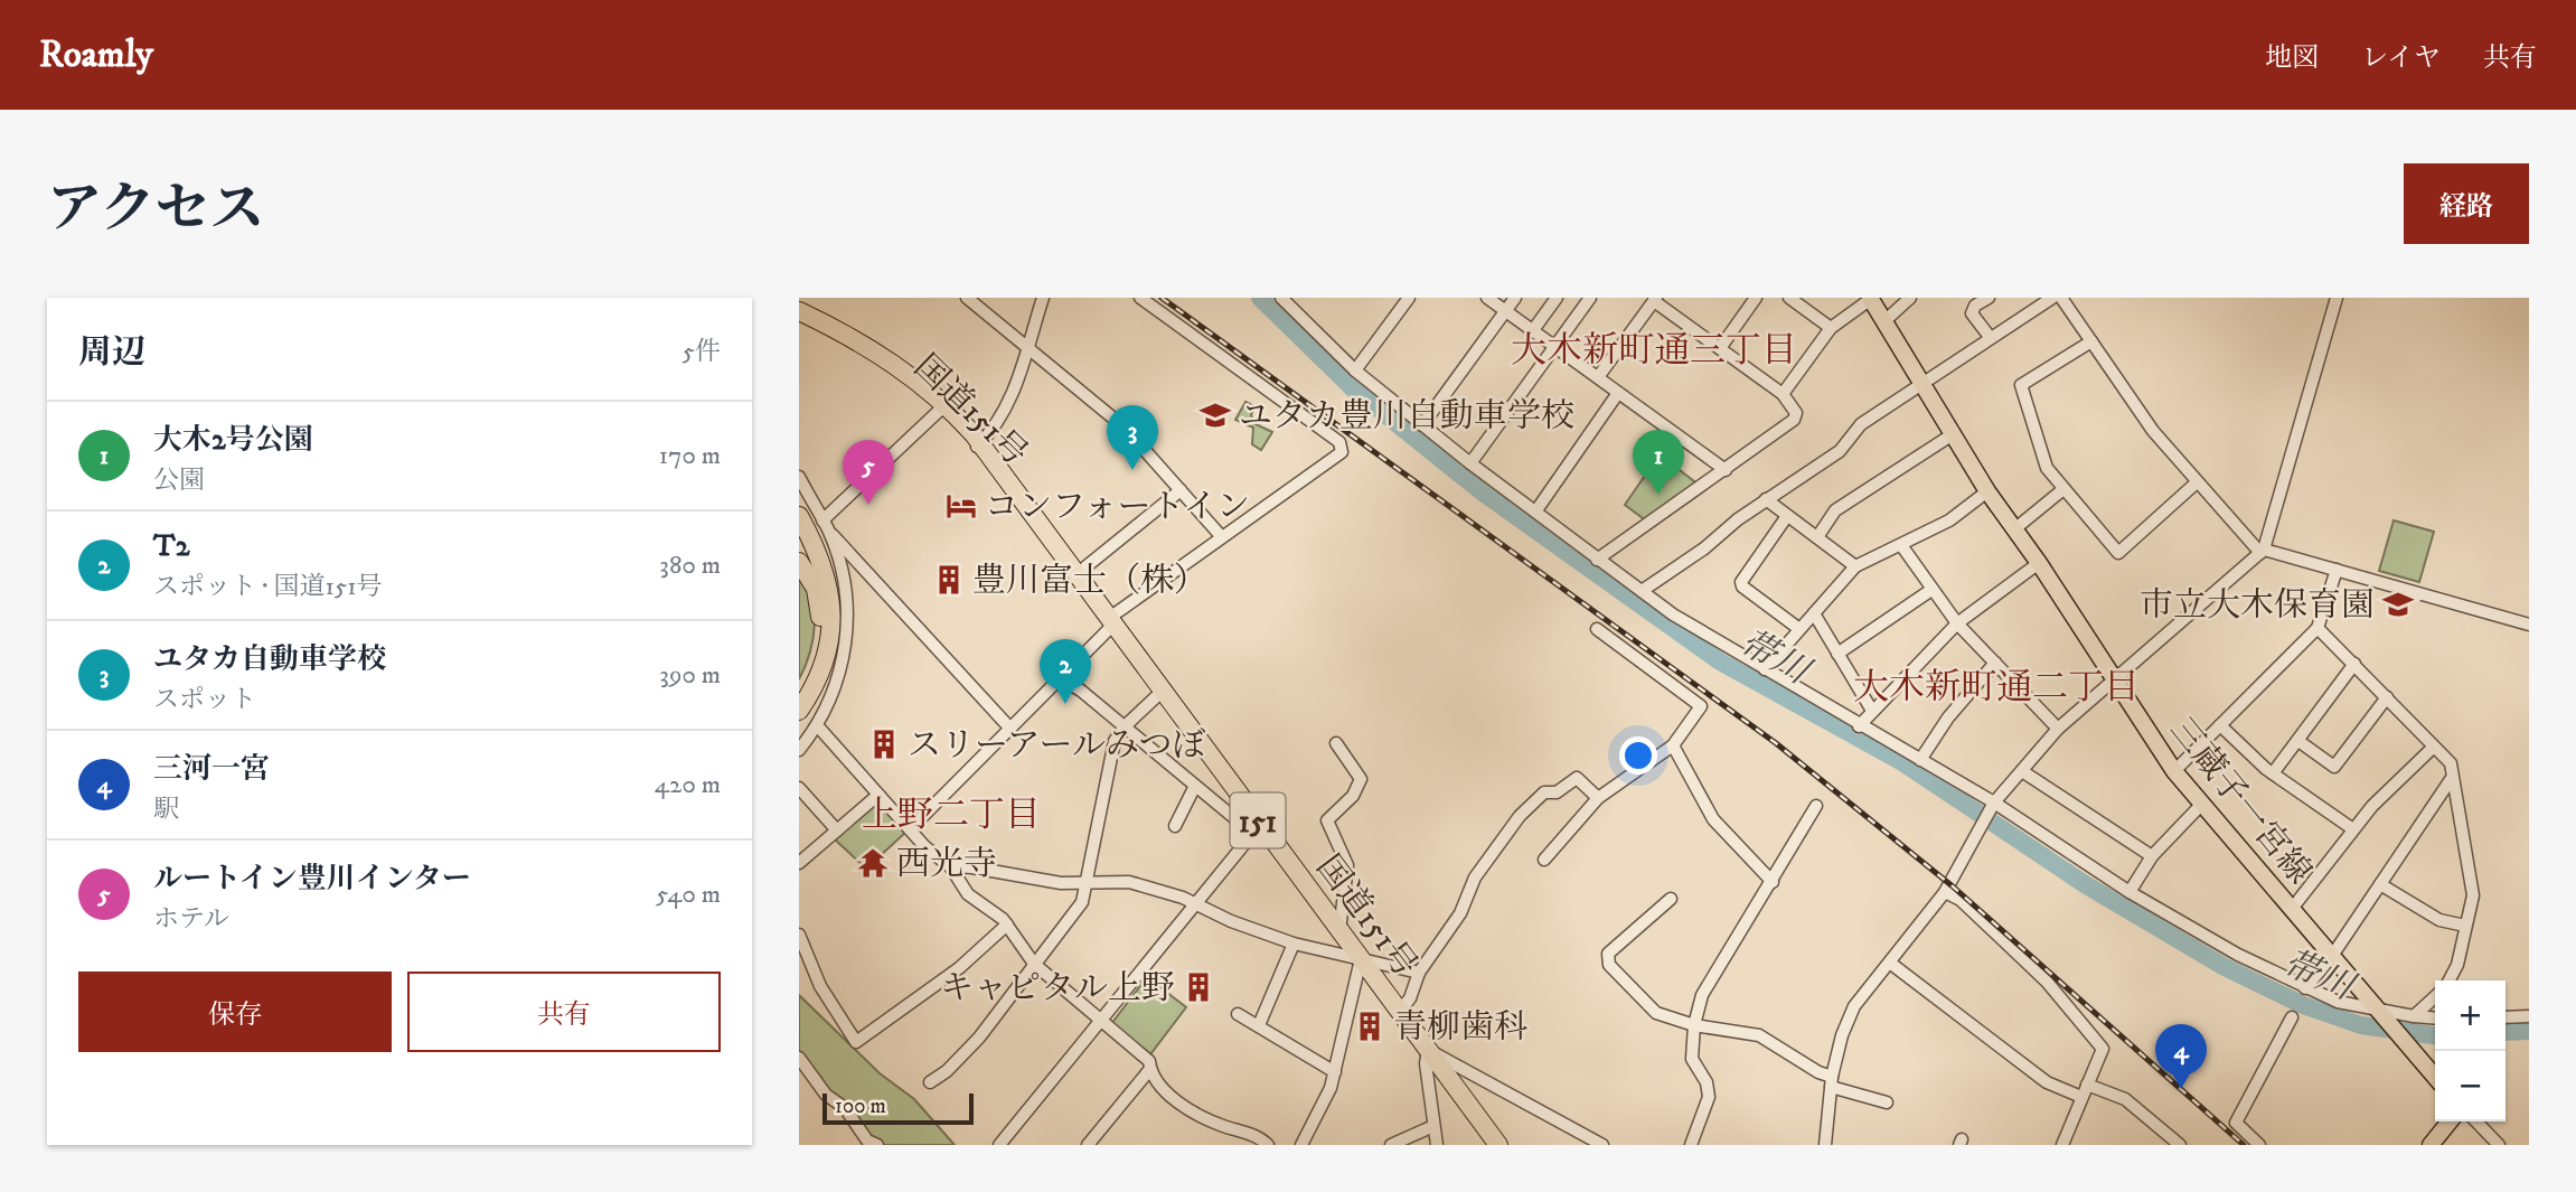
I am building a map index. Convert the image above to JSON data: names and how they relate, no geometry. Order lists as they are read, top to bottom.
{
  "streets": {
    "highway": ["国道151号", "151"],
    "main road": ["三蔵子一宮線"]
  },
  "districts": ["大木新町通三丁目", "大木新町通二丁目", "上野二丁目"],
  "water": ["帯川"],
  "places": {
    "school or university": ["ユタカ豊川自動車学校", "市立大木保育園"],
    "hotel": ["コンフォートイン"],
    "building": [
      "豊川富士（株）",
      "スリーアールみつぼ",
      "キャピタル上野",
      "青柳歯科"
    ],
    "temple": ["西光寺"]
  },
  "scale_bar": "100 m",
  "page": {
    "header": "Roamly",
    "nav": ["地図", "レイヤ", "共有"],
    "title": "アクセス",
    "buttons": [
      "経路",
      ["保存", "共有"]
    ],
    "heading": ["周辺", "5件"],
    "list": [
      {
        "mark": "1",
        "name": "大木2号公園",
        "note": "公園",
        "value": "170 m"
      },
      {
        "mark": "2",
        "name": "T2",
        "note": "スポット · 国道151号",
        "value": "380 m"
      },
      {
        "mark": "3",
        "name": "ユタカ自動車学校",
        "note": "スポット",
        "value": "390 m"
      },
      {
        "mark": "4",
        "name": "三河一宮",
        "note": "駅",
        "value": "420 m"
      },
      {
        "mark": "5",
        "name": "ルートイン豊川インター",
        "note": "ホテル",
        "value": "540 m"
      }
    ],
    "pins": [
      "3",
      "1",
      "5",
      "2",
      "4"
    ],
    "map_buttons": ["+", "−"],
    "scale": "100 m"
  }
}
